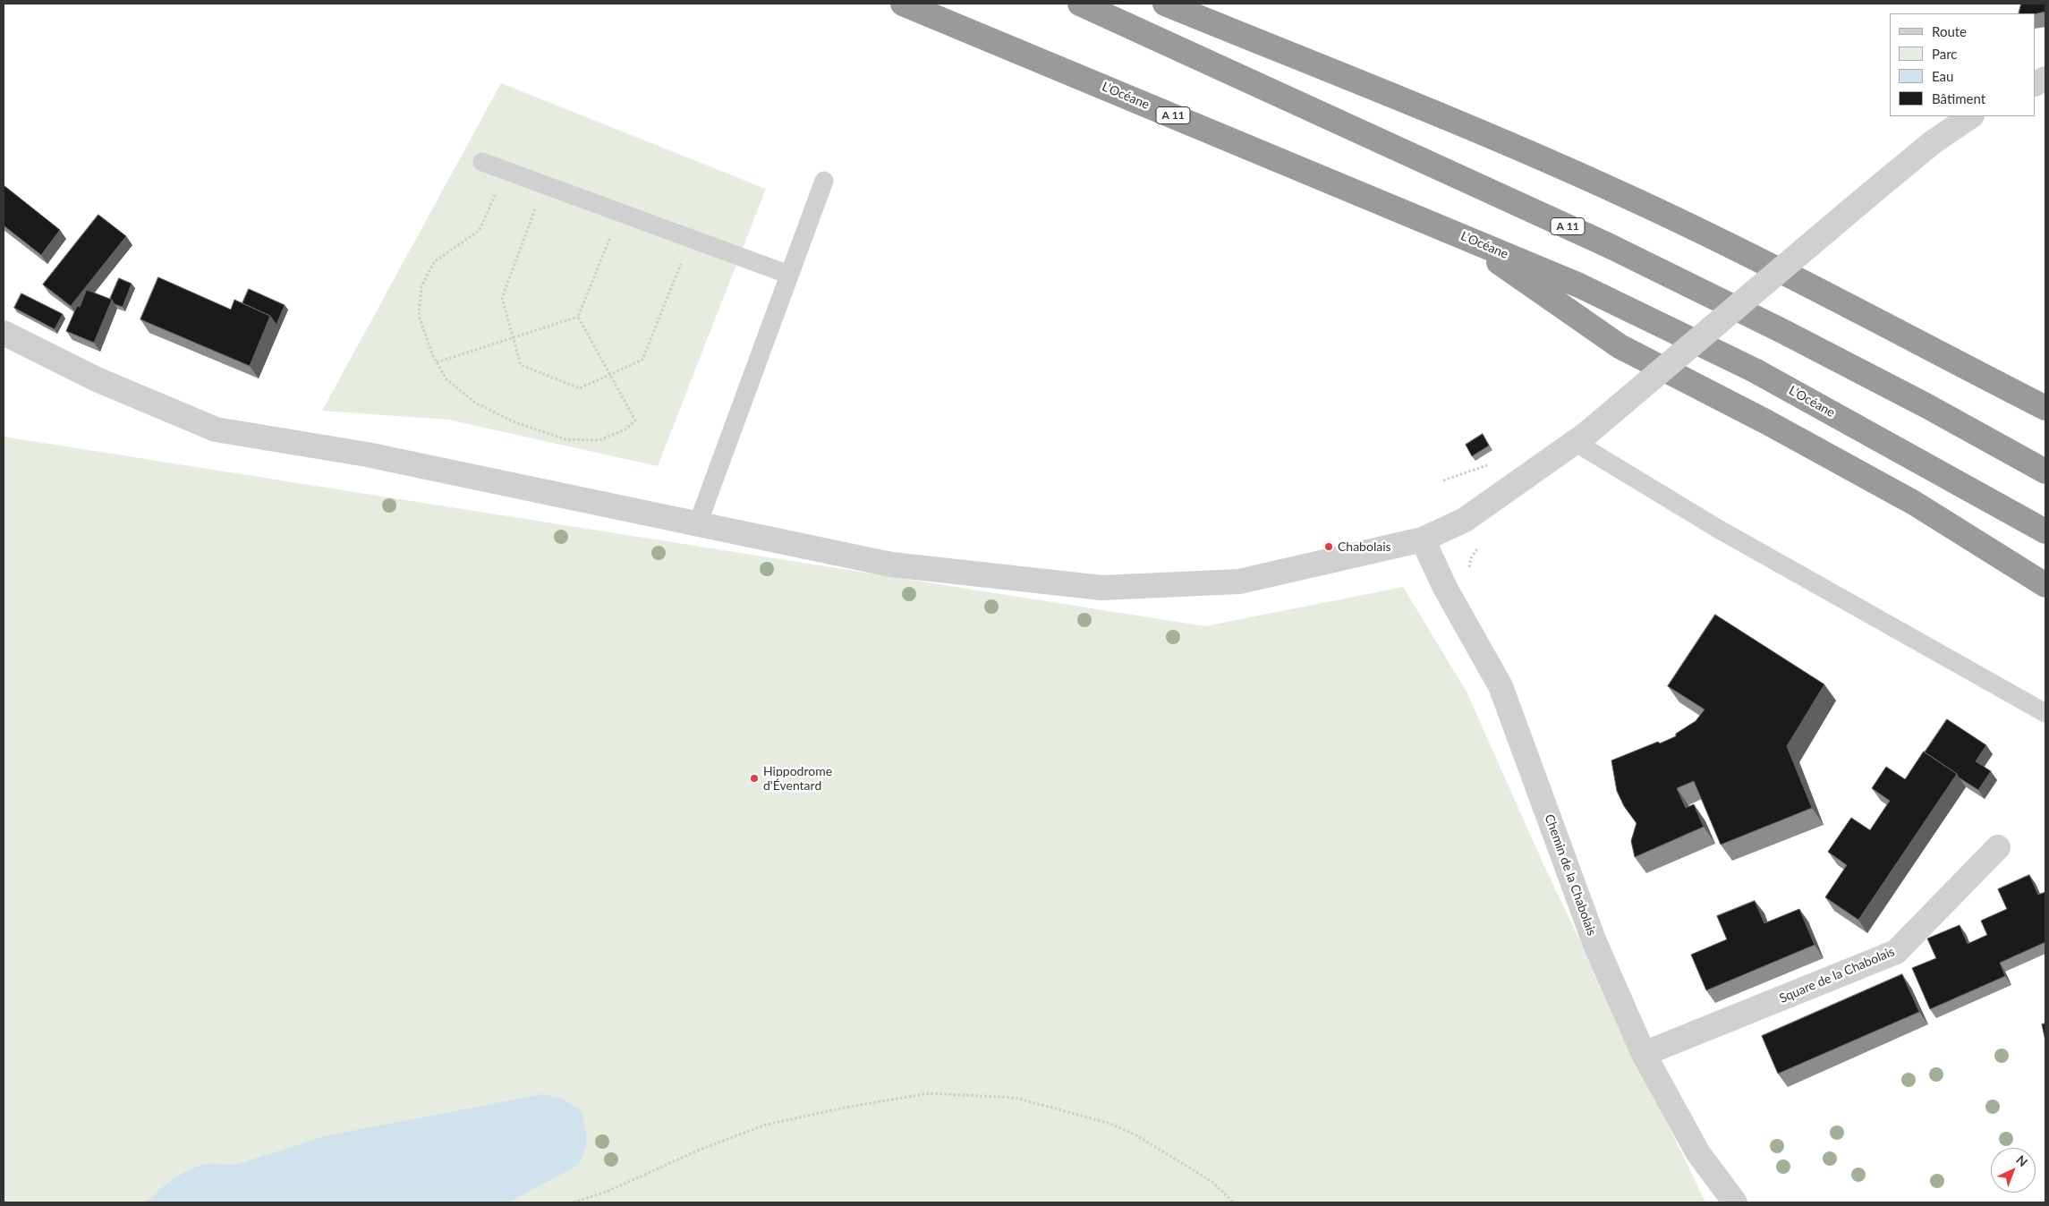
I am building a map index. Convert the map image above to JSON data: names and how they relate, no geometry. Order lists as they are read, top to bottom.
{
  "streets": {
    "highway": ["L’Océane", "A 11"],
    "street": ["Chemin de la Chabolais", "Square de la Chabolais"]
  },
  "crossings": [
    ["Chemin de la Chabolais", "Square de la Chabolais"]
  ],
  "places": ["Chabolais", "Hippodrome d'Éventard"],
  "legend": [
    "Route",
    "Parc",
    "Eau",
    "Bâtiment"
  ],
  "north": "top right"
}
